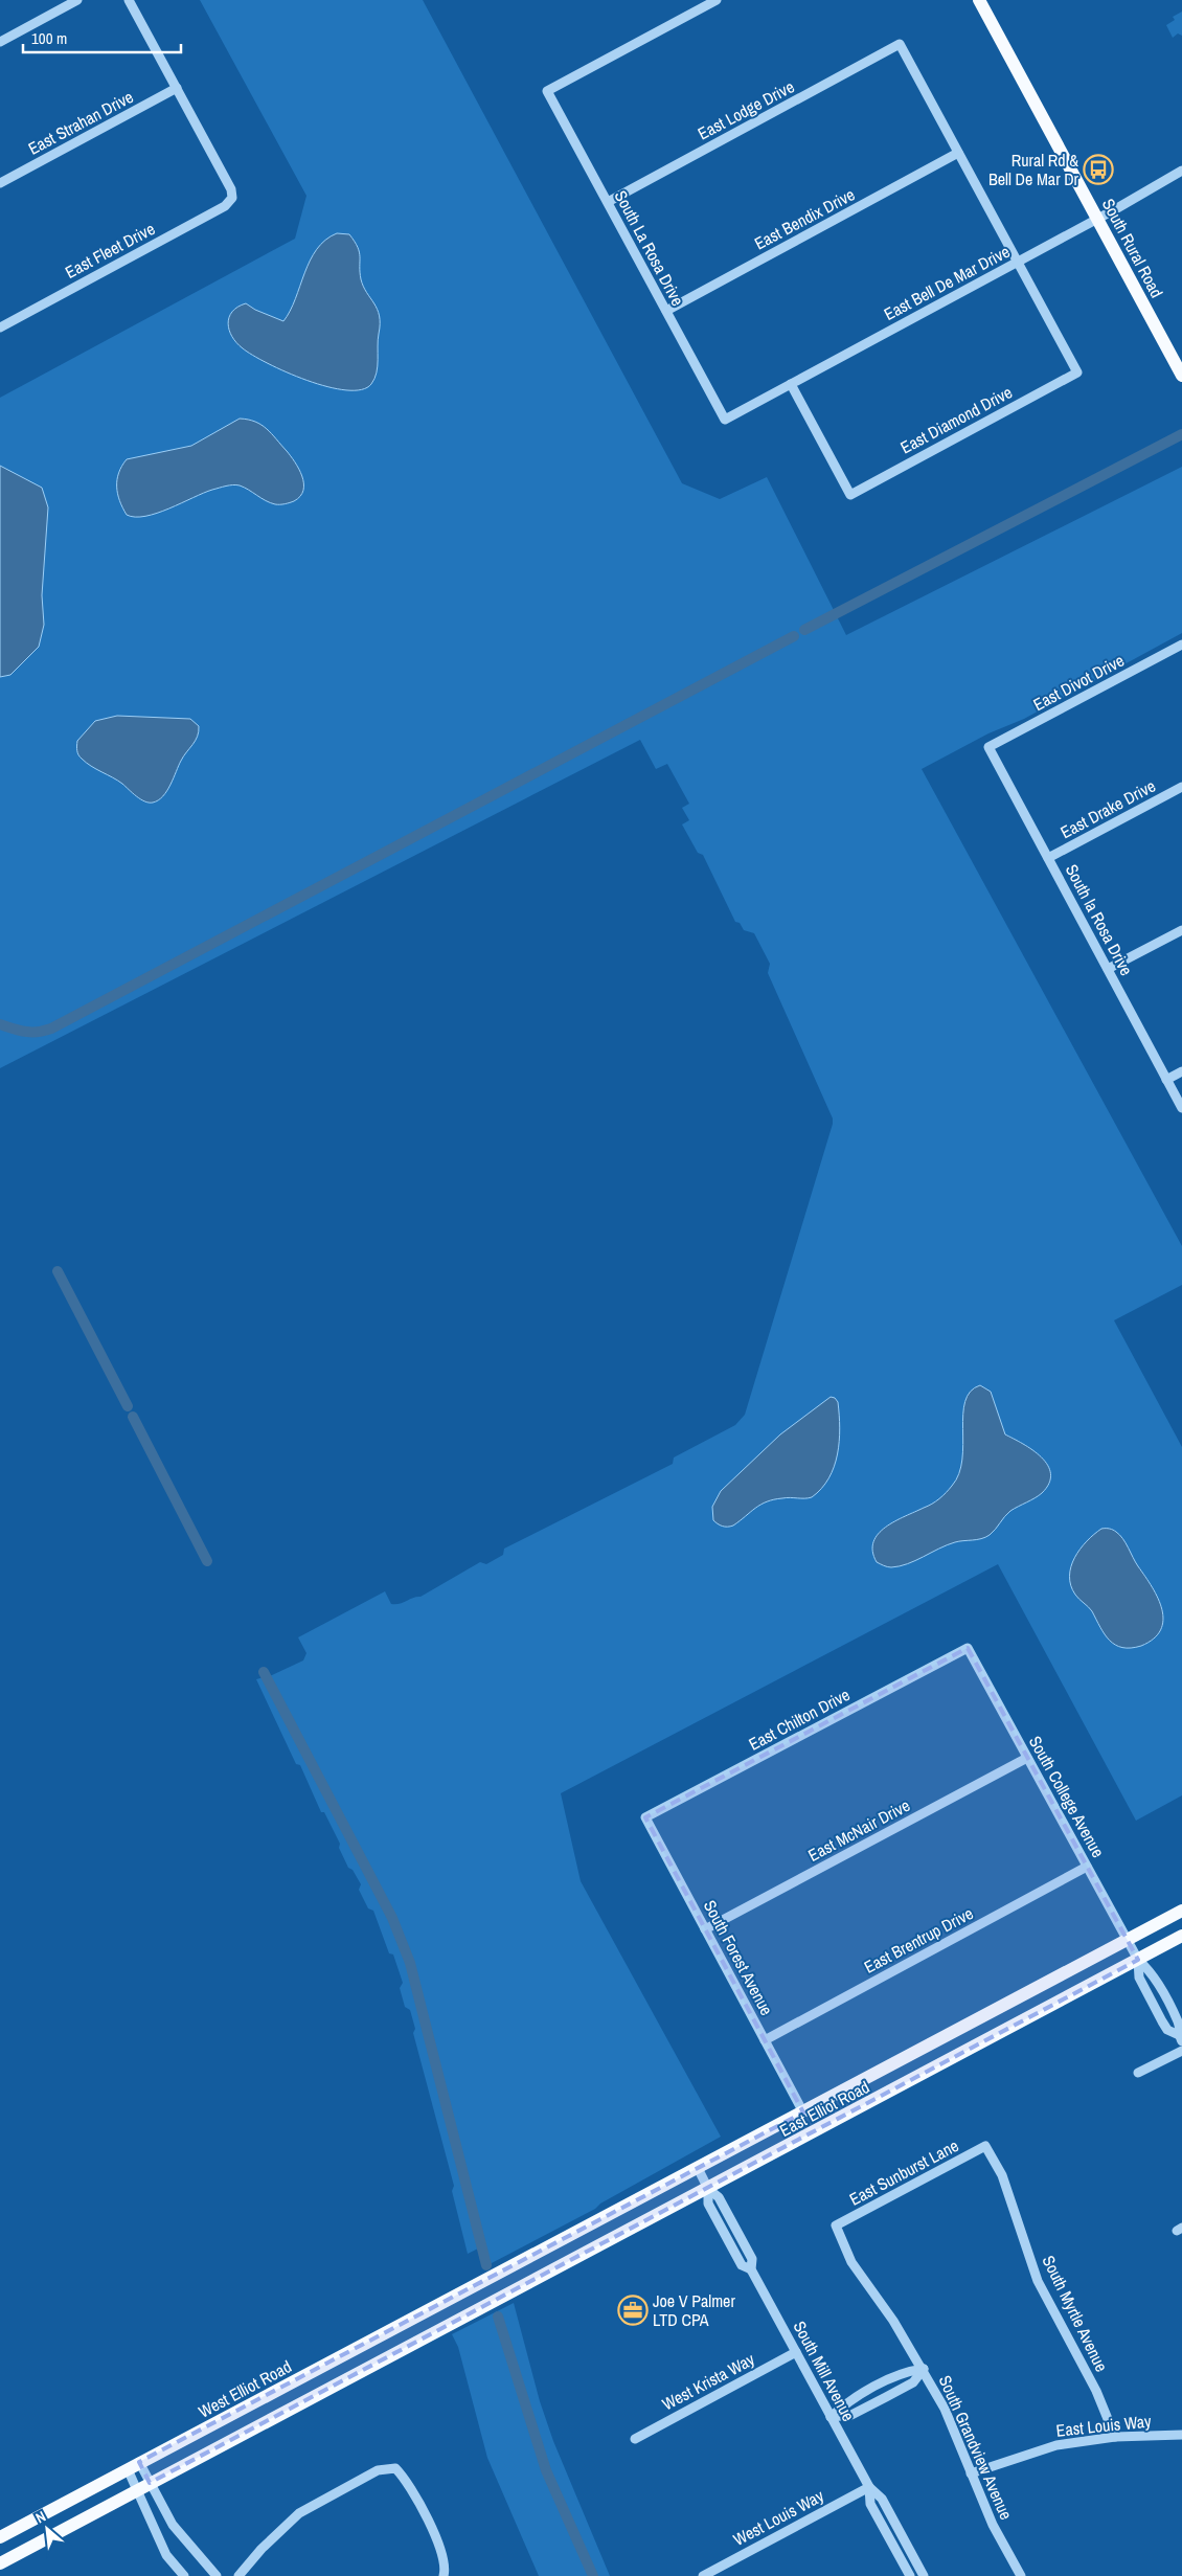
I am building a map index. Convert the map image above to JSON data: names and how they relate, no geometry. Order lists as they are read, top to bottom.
{
  "streets": {
    "main road": ["South Rural Road", "East Elliot Road", "West Elliot Road"],
    "street": [
      "East Lodge Drive",
      "East Strahan Drive",
      "East Bendix Drive",
      "South La Rosa Drive",
      "East Fleet Drive",
      "East Bell De Mar Drive",
      "East Diamond Drive",
      "East Divot Drive",
      "East Drake Drive",
      "South la Rosa Drive",
      "East Chilton Drive",
      "South College Avenue",
      "East McNair Drive",
      "East Brentrup Drive",
      "South Forest Avenue",
      "East Sunburst Lane",
      "South Myrtle Avenue",
      "South Mill Avenue",
      "West Krista Way",
      "East Louis Way",
      "South Grandview Avenue",
      "West Louis Way"
    ]
  },
  "crossings": [
    ["East Lodge Drive", "East Bendix Drive"],
    ["East Lodge Drive", "South La Rosa Drive"],
    ["East Strahan Drive", "East Fleet Drive"],
    ["East Bendix Drive", "South La Rosa Drive"],
    ["South La Rosa Drive", "East Bell De Mar Drive"],
    ["South Rural Road", "East Bell De Mar Drive"],
    ["East Bell De Mar Drive", "East Diamond Drive"],
    ["East Divot Drive", "South la Rosa Drive"],
    ["East Drake Drive", "South la Rosa Drive"],
    ["East Chilton Drive", "South College Avenue"],
    ["East Chilton Drive", "South Forest Avenue"],
    ["South College Avenue", "East McNair Drive"],
    ["South College Avenue", "East Brentrup Drive"],
    ["South College Avenue", "East Elliot Road"],
    ["East McNair Drive", "South Forest Avenue"],
    ["East Brentrup Drive", "South Forest Avenue"],
    ["South Forest Avenue", "East Elliot Road"],
    ["East Elliot Road", "South Mill Avenue"],
    ["East Elliot Road", "West Elliot Road"],
    ["East Sunburst Lane", "South Myrtle Avenue"],
    ["East Sunburst Lane", "South Grandview Avenue"],
    ["South Myrtle Avenue", "East Louis Way"],
    ["South Mill Avenue", "West Krista Way"],
    ["South Mill Avenue", "West Louis Way"],
    ["East Louis Way", "South Grandview Avenue"]
  ],
  "places": {
    "bus stop": ["Rural Rd & Bell De Mar Dr"],
    "office": ["Joe V Palmer LTD CPA"]
  },
  "scale_bar": "100 m",
  "north": "top left"
}
